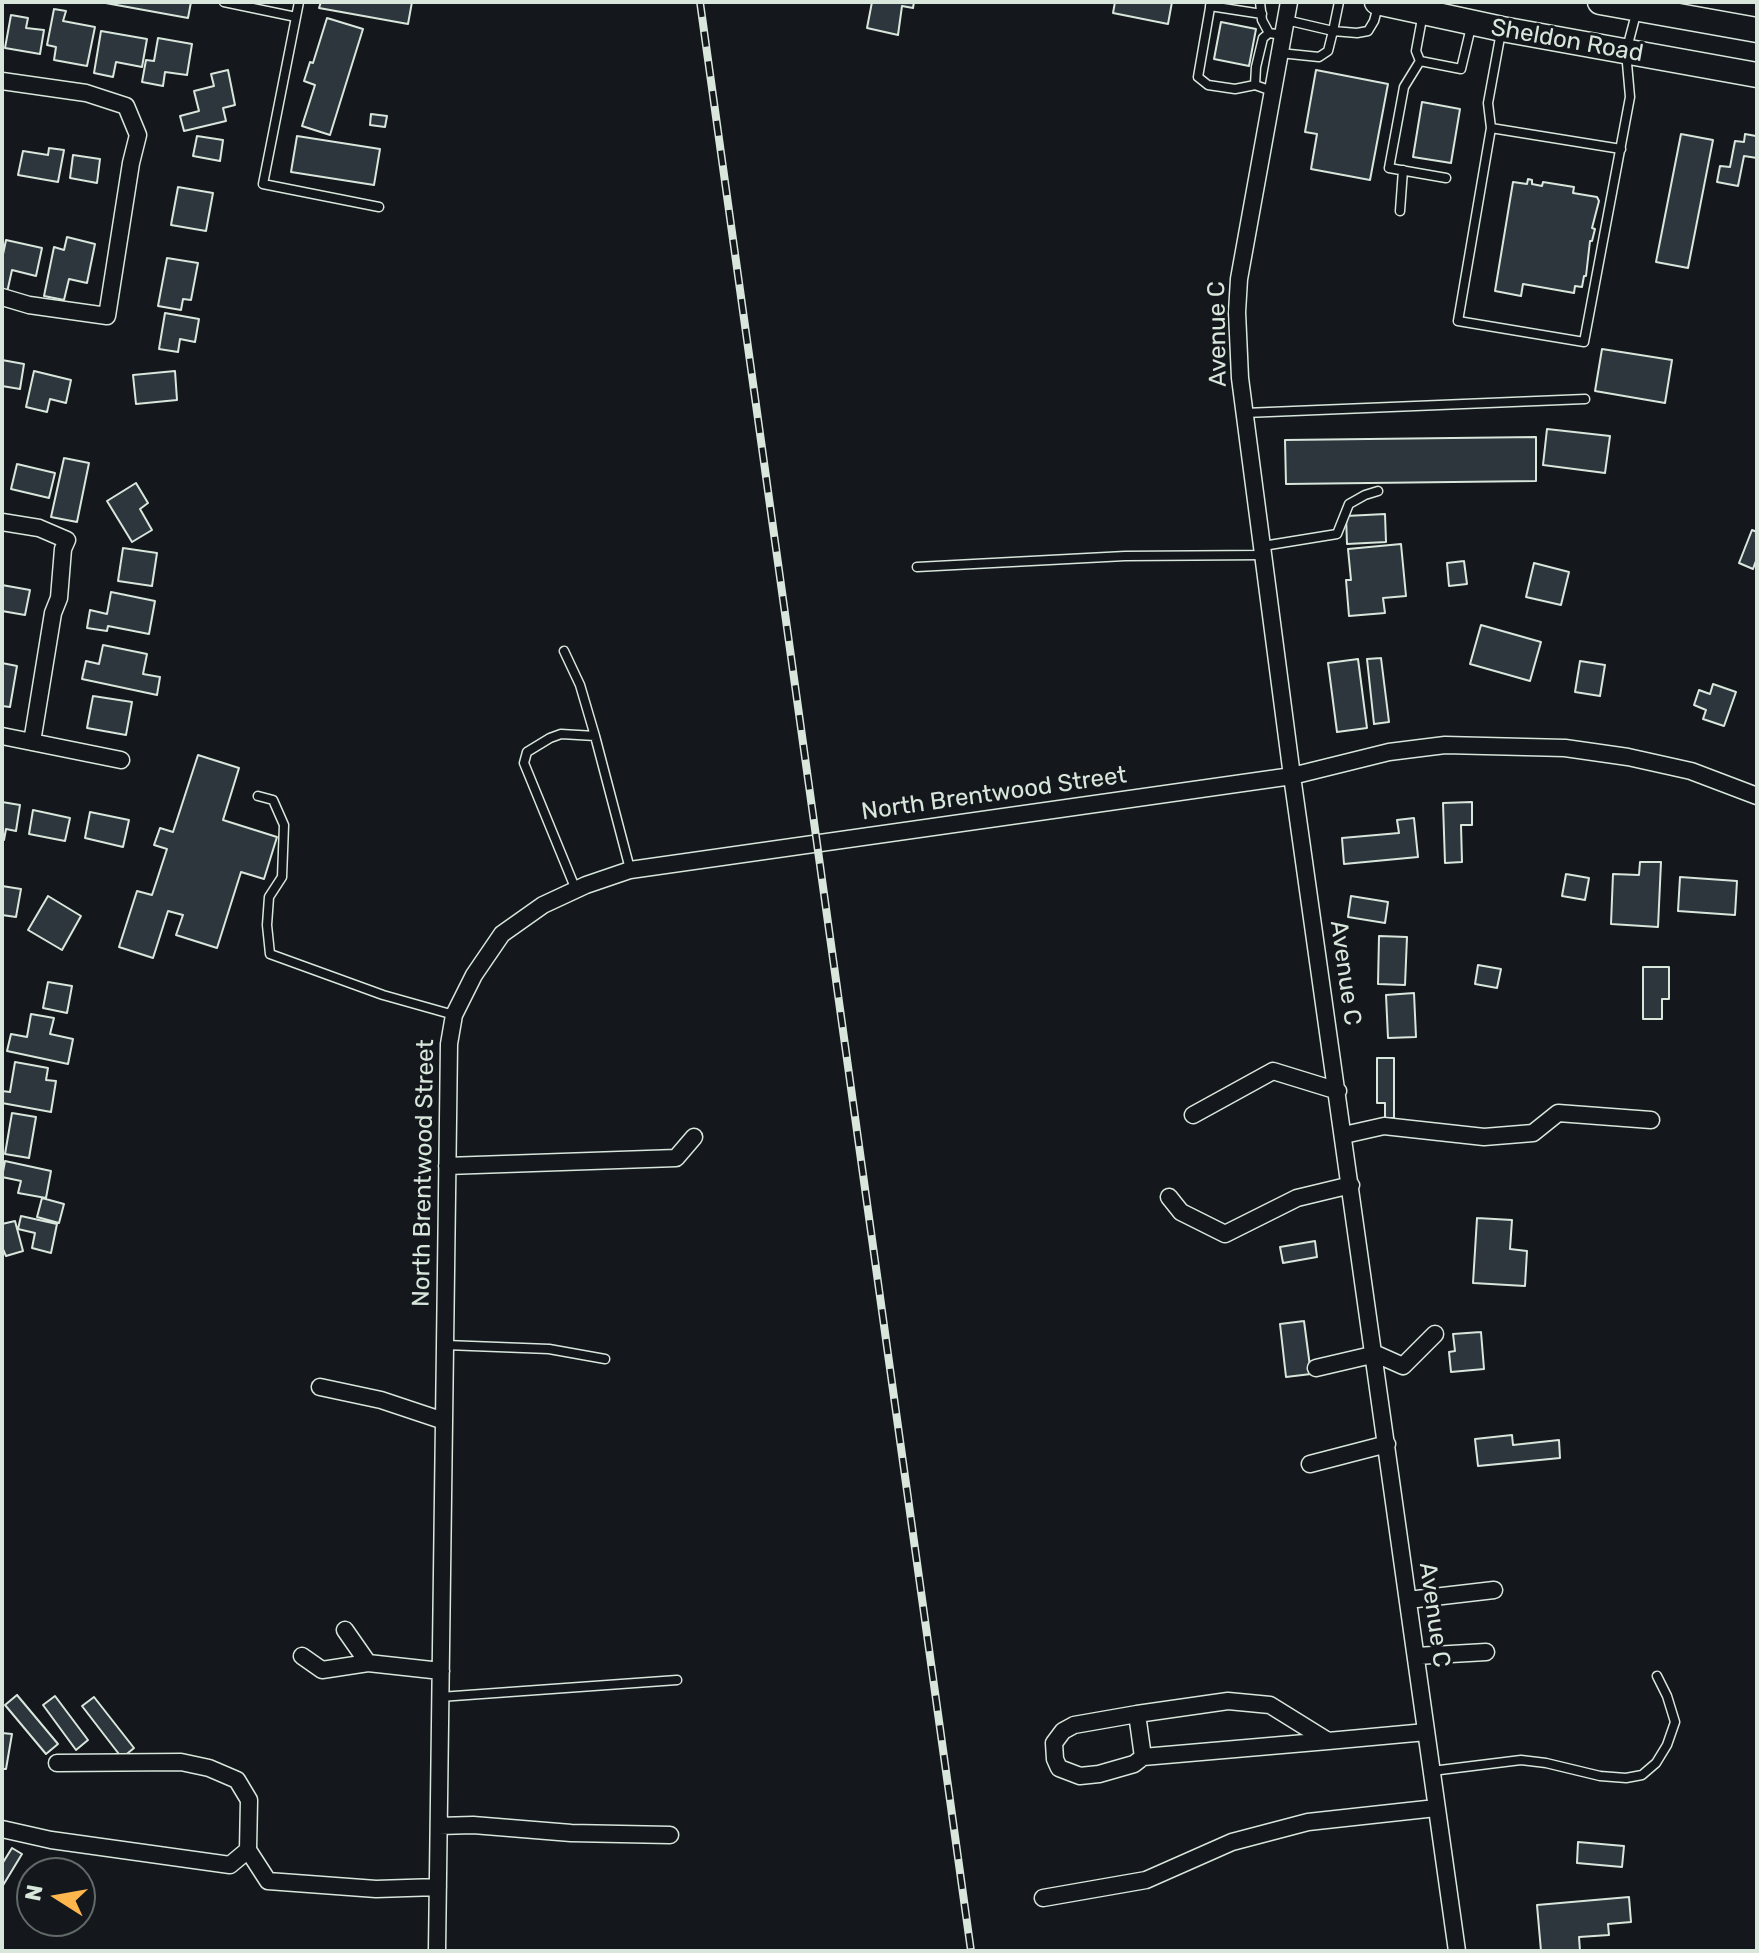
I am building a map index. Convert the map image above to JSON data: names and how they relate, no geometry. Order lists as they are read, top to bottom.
{
  "streets": {
    "main road": ["Sheldon Road"],
    "street": ["Avenue C", "North Brentwood Street"]
  },
  "crossings": [
    ["Avenue C", "North Brentwood Street"]
  ],
  "north": "left"
}
